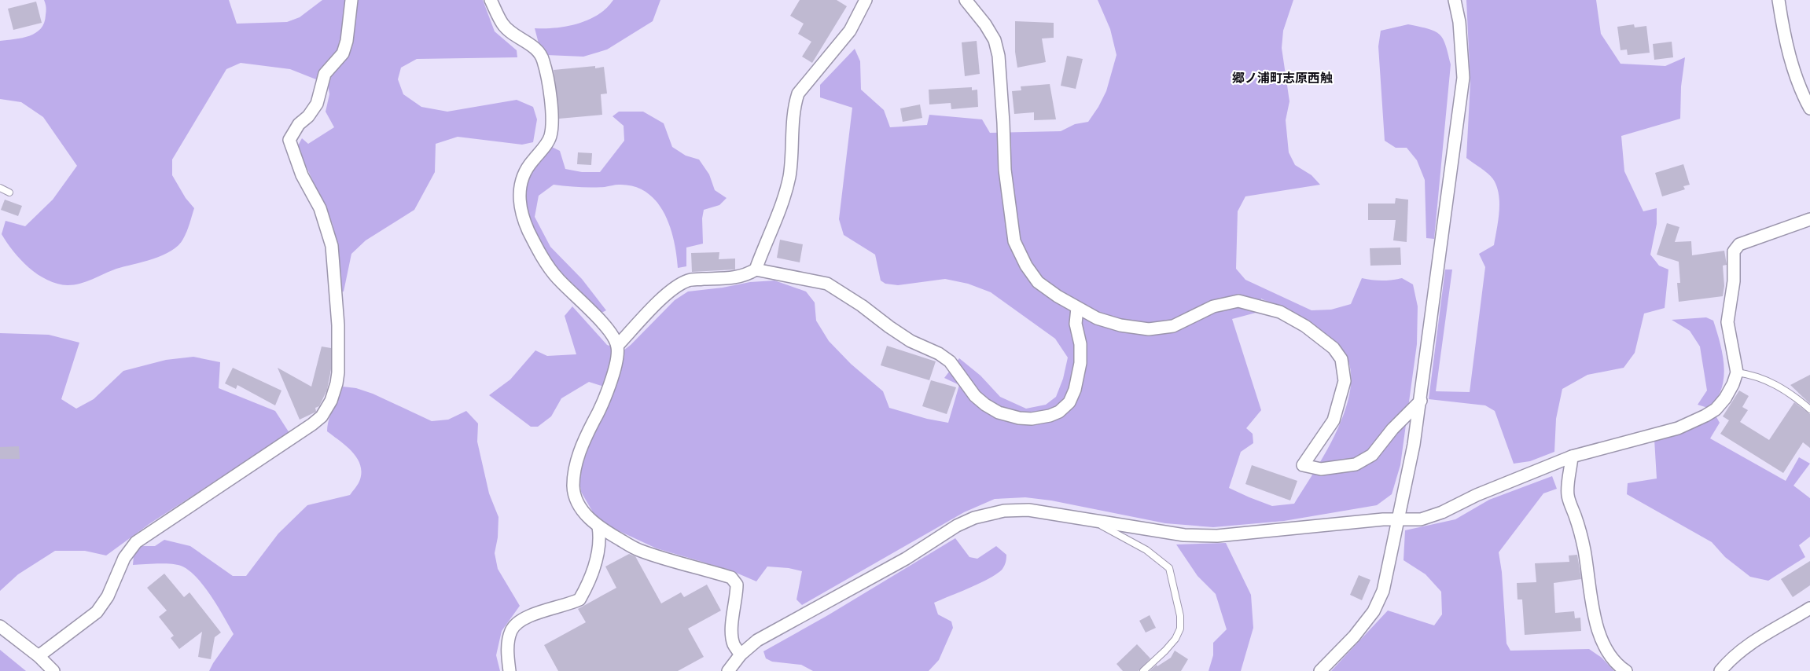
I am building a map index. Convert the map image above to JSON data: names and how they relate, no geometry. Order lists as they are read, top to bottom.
{
  "districts": ["郷ノ浦町志原西触"]
}
